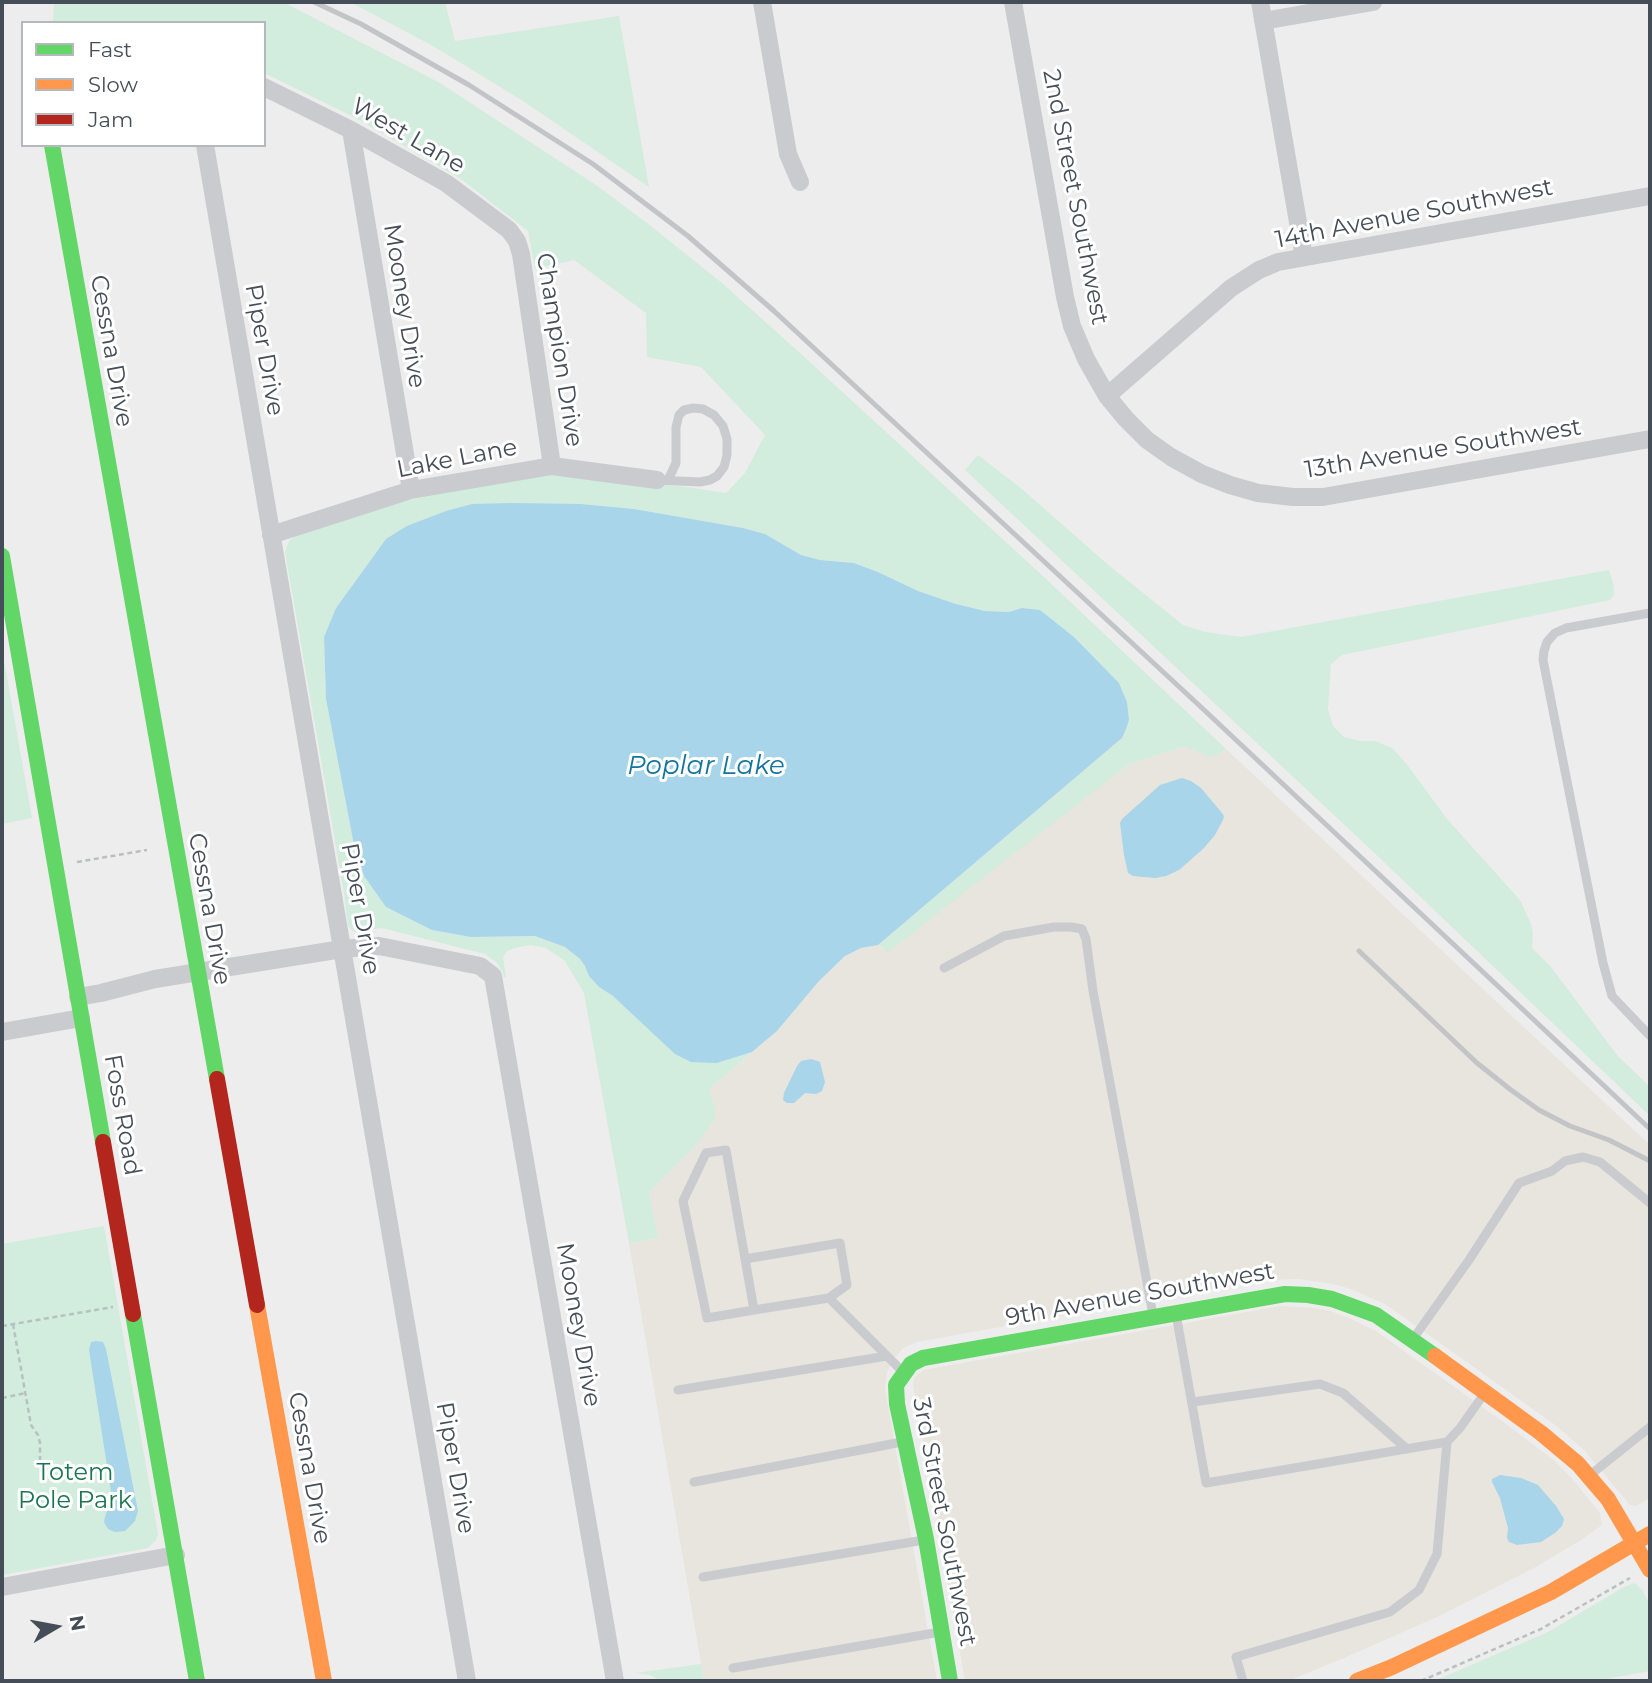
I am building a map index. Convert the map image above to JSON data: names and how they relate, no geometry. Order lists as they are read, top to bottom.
{
  "streets": {
    "street": [
      "West Lane",
      "2nd Street Southwest",
      "14th Avenue Southwest",
      "Mooney Drive",
      "Piper Drive",
      "Champion Drive",
      "Cessna Drive",
      "13th Avenue Southwest",
      "Lake Lane",
      "Foss Road",
      "9th Avenue Southwest",
      "3rd Street Southwest"
    ]
  },
  "crossings": [
    ["West Lane", "Mooney Drive"],
    ["West Lane", "Champion Drive"],
    ["2nd Street Southwest", "14th Avenue Southwest"],
    ["2nd Street Southwest", "13th Avenue Southwest"],
    ["14th Avenue Southwest", "13th Avenue Southwest"],
    ["Mooney Drive", "Piper Drive"],
    ["Mooney Drive", "Lake Lane"],
    ["Piper Drive", "Lake Lane"],
    ["Champion Drive", "Lake Lane"],
    ["9th Avenue Southwest", "3rd Street Southwest"]
  ],
  "water": ["Poplar Lake"],
  "parks": ["Totem Pole Park"],
  "legend": ["Fast", "Slow", "Jam"],
  "north": "right"
}
